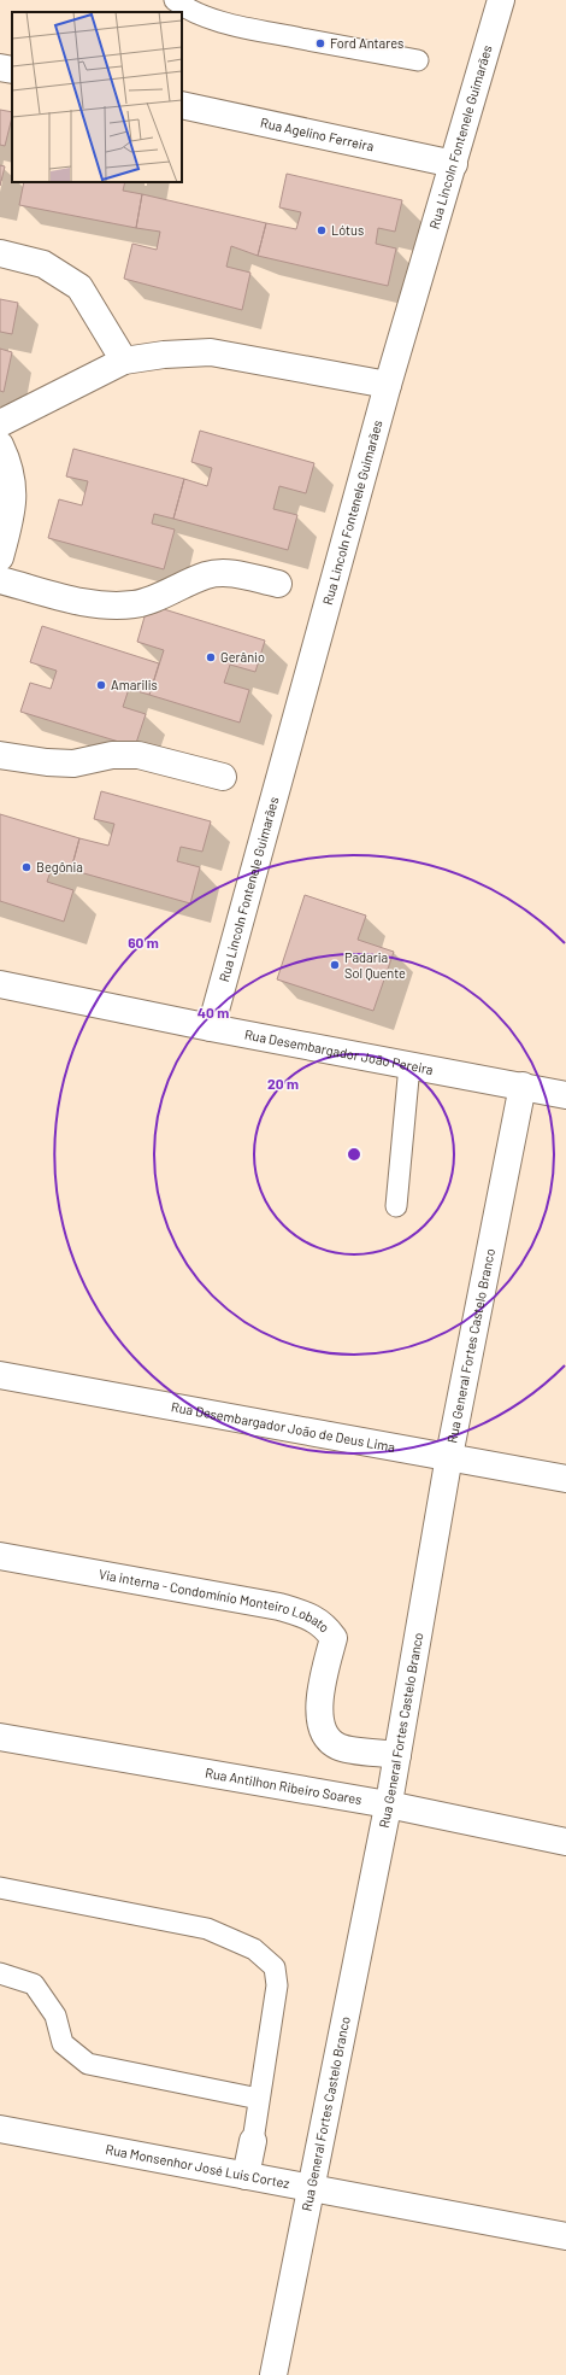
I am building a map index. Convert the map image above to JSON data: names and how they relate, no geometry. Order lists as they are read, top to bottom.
{
  "streets": {
    "street": [
      "Rua Agelino Ferreira",
      "Rua Lincoln Fontenele Guimarães",
      "Rua Desembargador João Pereira",
      "Rua General Fortes Castelo Branco",
      "Rua Desembargador João de Deus Lima",
      "Via interna - Condomínio Monteiro Lobato",
      "Rua Antilhon Ribeiro Soares",
      "Rua Monsenhor José Luis Cortez"
    ]
  },
  "crossings": [
    ["Rua Agelino Ferreira", "Rua Lincoln Fontenele Guimarães"],
    ["Rua Lincoln Fontenele Guimarães", "Rua Desembargador João Pereira"],
    ["Rua Desembargador João Pereira", "Rua General Fortes Castelo Branco"],
    ["Rua General Fortes Castelo Branco", "Rua Desembargador João de Deus Lima"],
    ["Rua General Fortes Castelo Branco", "Via interna - Condomínio Monteiro Lobato"],
    ["Rua General Fortes Castelo Branco", "Rua Antilhon Ribeiro Soares"],
    ["Rua General Fortes Castelo Branco", "Rua Monsenhor José Luis Cortez"]
  ],
  "places": [
    "Ford Antares",
    "Lótus",
    "Gerânio",
    "Amarilis",
    "Begônia",
    "Padaria Sol Quente"
  ],
  "rings": ["60 m", "40 m", "20 m"]
}
